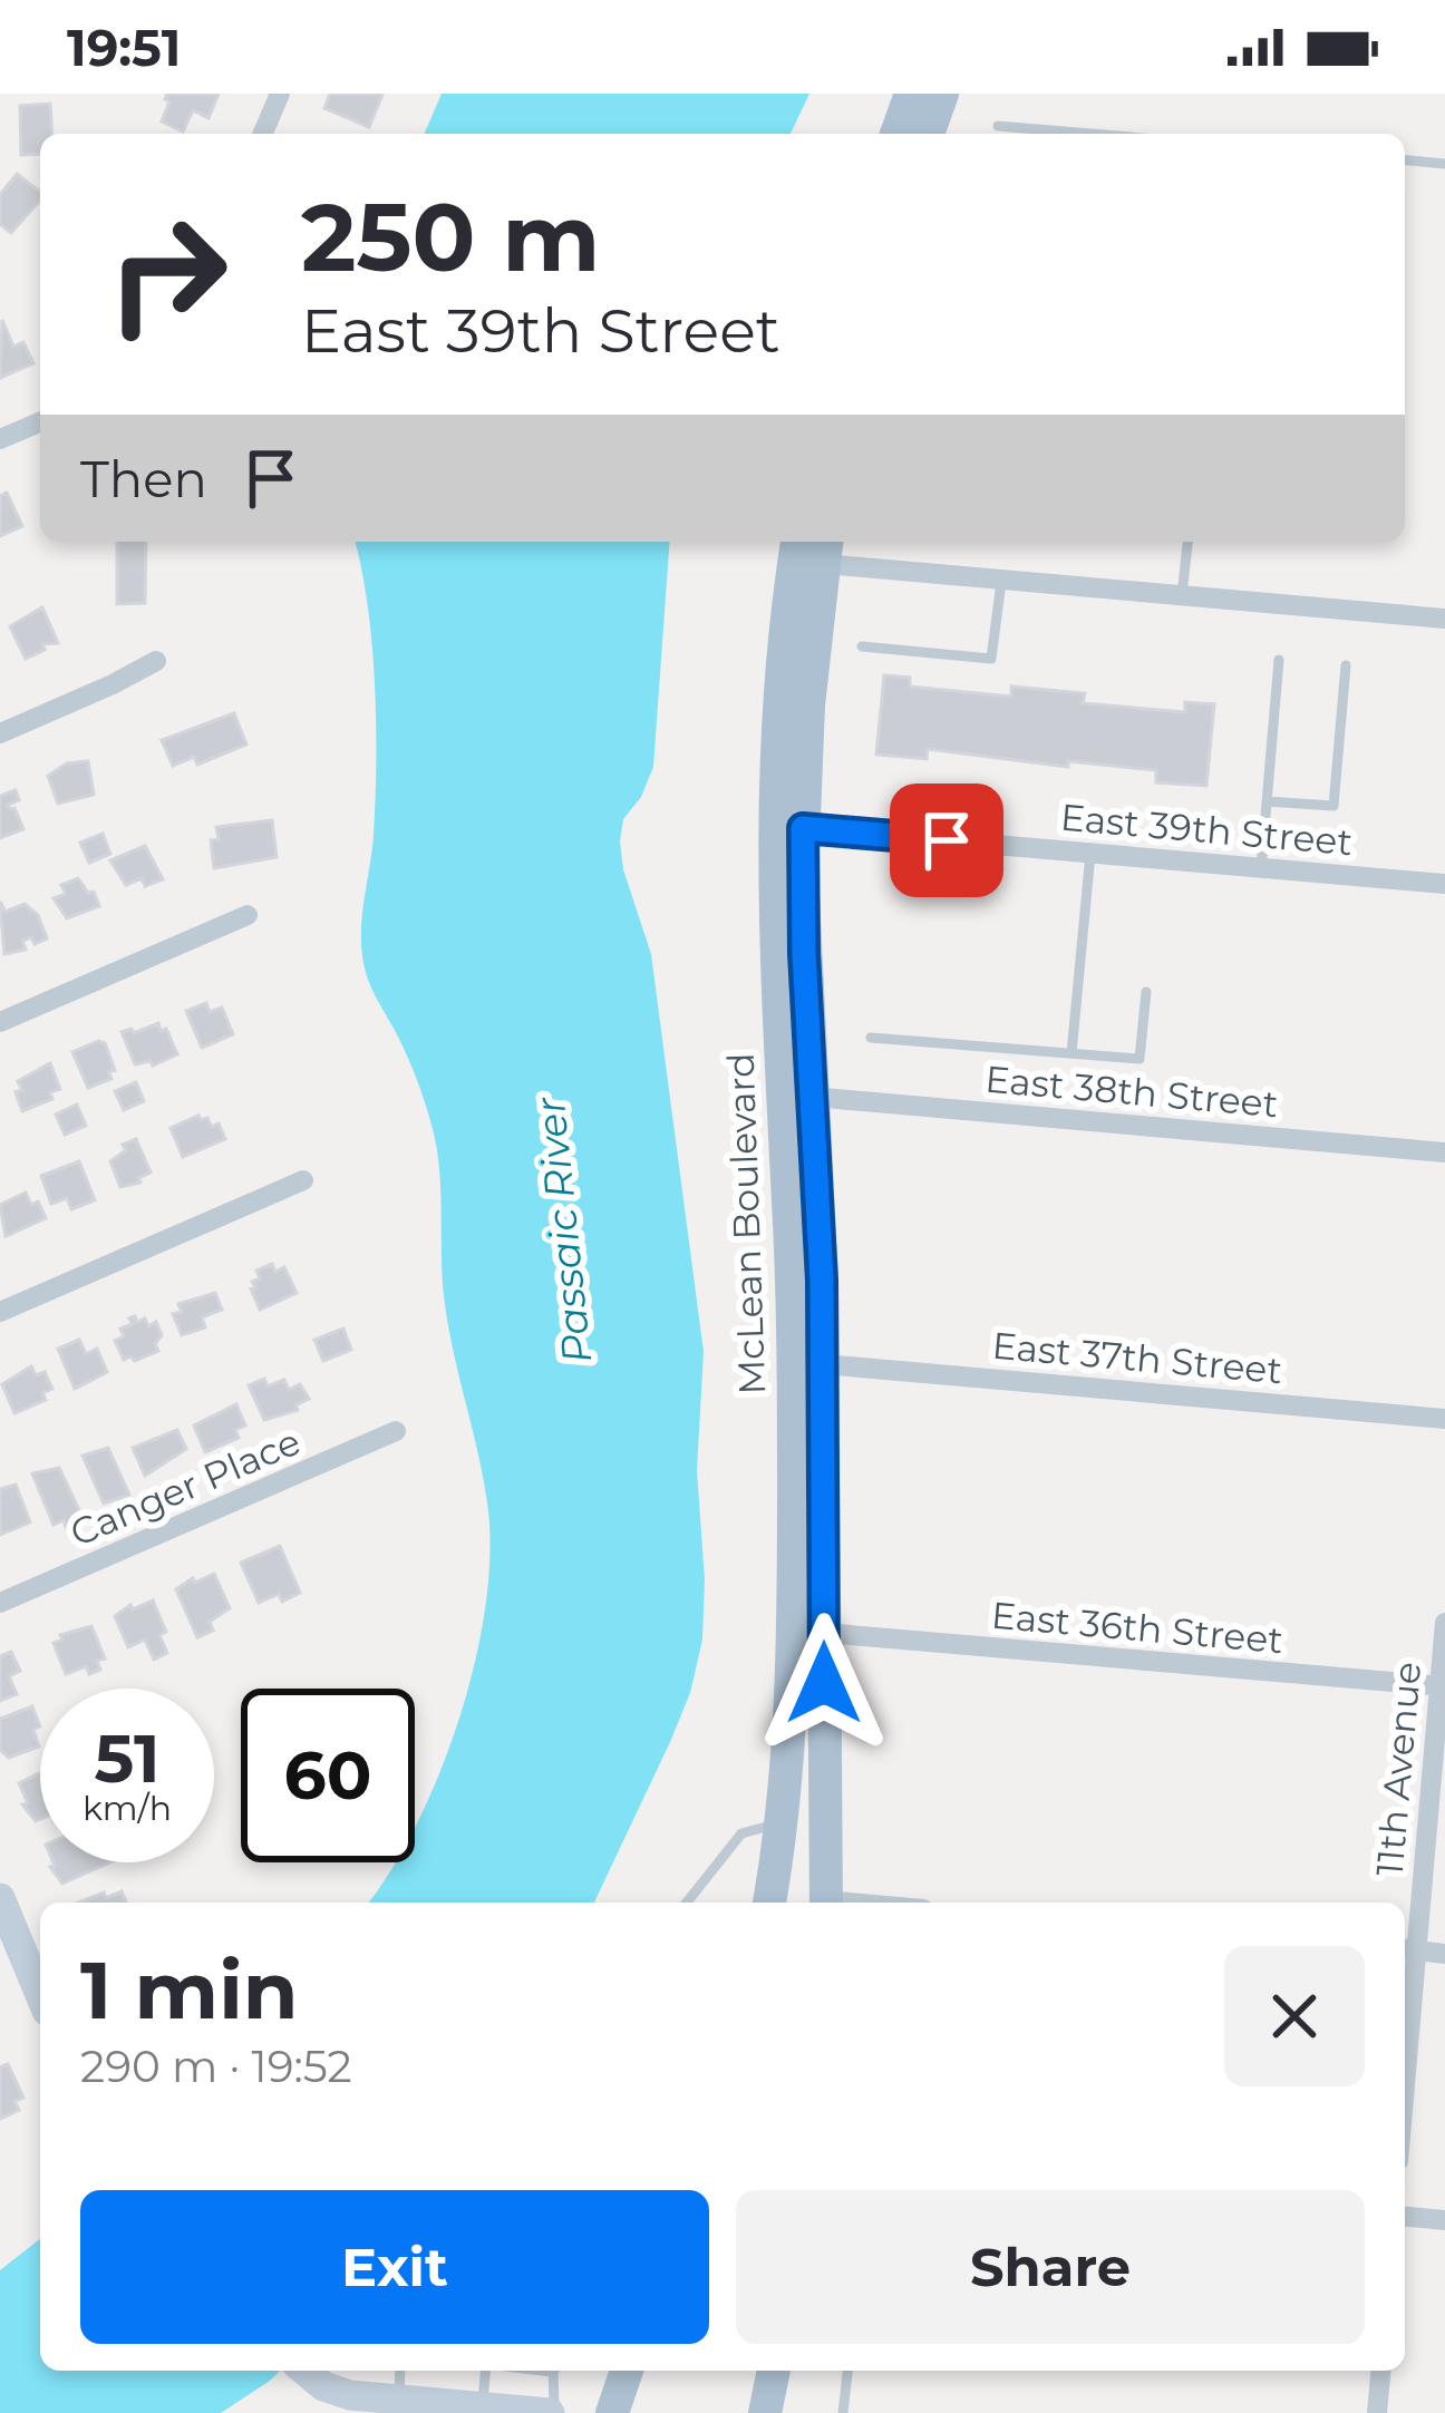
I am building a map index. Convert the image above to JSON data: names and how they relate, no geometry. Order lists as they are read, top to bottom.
{
  "streets": {
    "main road": ["McLean Boulevard"],
    "street": [
      "East 39th Street",
      "East 38th Street",
      "East 37th Street",
      "Canger Place",
      "East 36th Street",
      "11th Avenue"
    ]
  },
  "crossings": [
    ["East 39th Street", "McLean Boulevard"],
    ["East 38th Street", "McLean Boulevard"],
    ["McLean Boulevard", "East 37th Street"],
    ["McLean Boulevard", "East 36th Street"],
    ["East 36th Street", "11th Avenue"]
  ],
  "water": ["Passaic River"],
  "page": {
    "status": "19:51",
    "turn": ["250 m", "East 39th Street"],
    "then": "Then",
    "speed": "51 km/h",
    "limit": "60",
    "heading": ["1 min", "290 m · 19:52"],
    "buttons": ["Exit", "Share"]
  }
}
